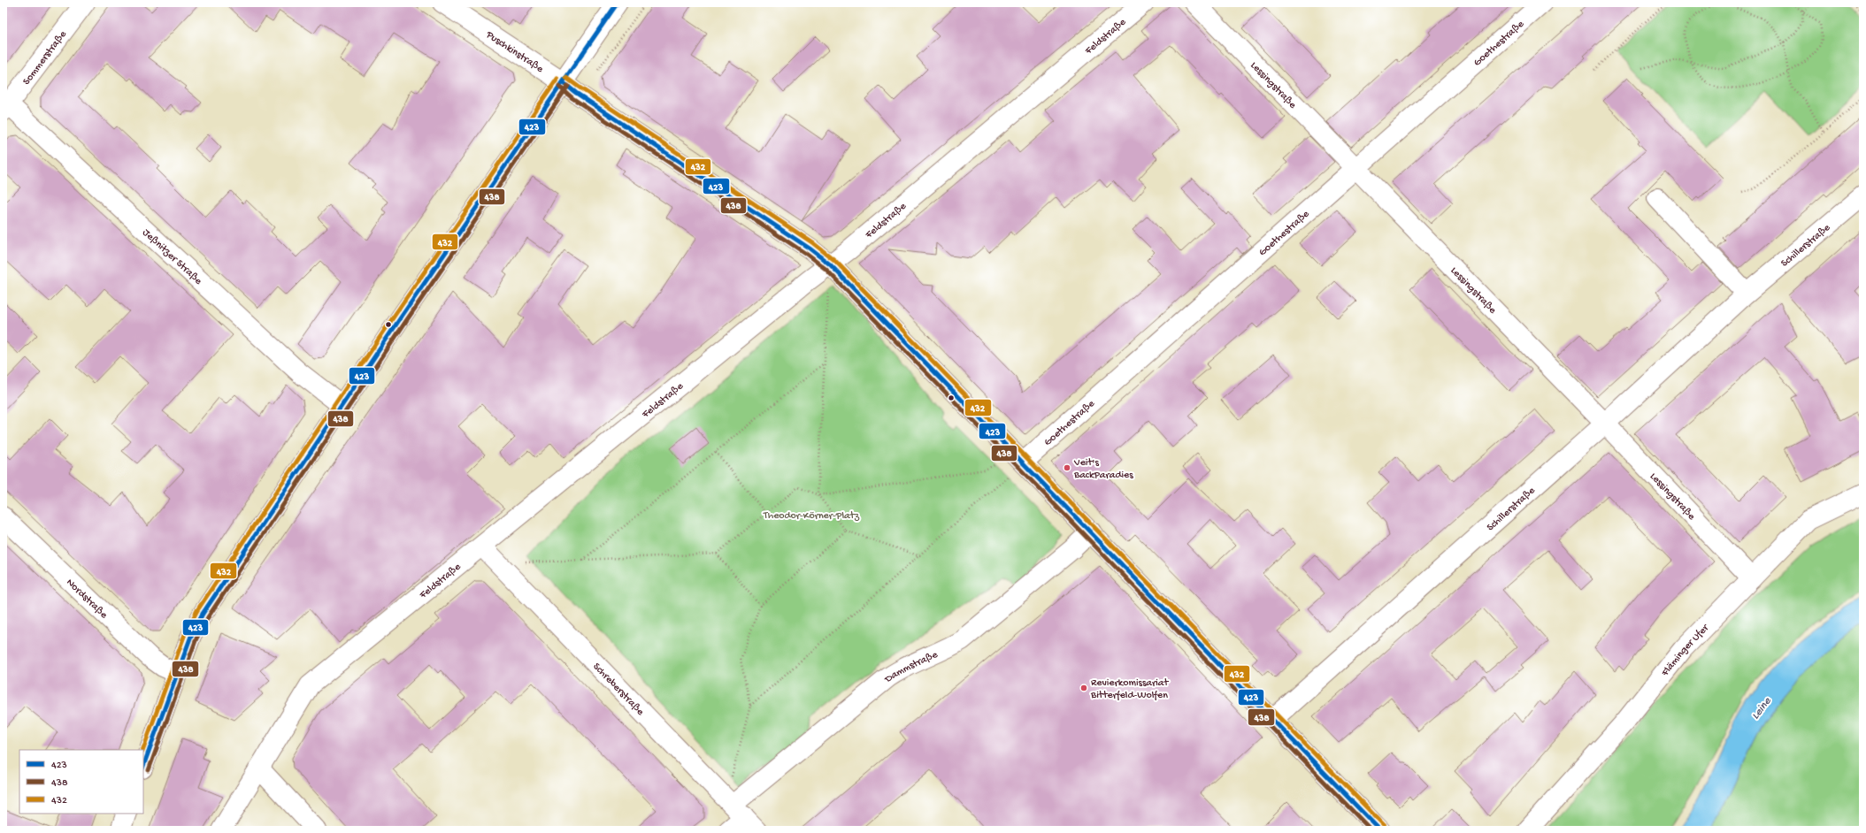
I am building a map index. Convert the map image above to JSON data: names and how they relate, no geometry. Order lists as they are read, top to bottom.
{
  "streets": {
    "street": [
      "Feldstraße",
      "Goethestraße",
      "Puschkinstraße",
      "Sommerstraße",
      "Lessingstraße",
      "Schillerstraße",
      "Jeßnitzer Straße",
      "Nordstraße",
      "Fläminger Ufer",
      "Dammstraße",
      "Schreberstraße"
    ]
  },
  "crossings": [
    ["Feldstraße", "Puschkinstraße"],
    ["Feldstraße", "Schreberstraße"],
    ["Goethestraße", "Puschkinstraße"],
    ["Goethestraße", "Lessingstraße"],
    ["Puschkinstraße", "Schillerstraße"],
    ["Puschkinstraße", "Dammstraße"],
    ["Sommerstraße", "Jeßnitzer Straße"],
    ["Lessingstraße", "Schillerstraße"],
    ["Lessingstraße", "Fläminger Ufer"],
    ["Dammstraße", "Schreberstraße"]
  ],
  "water": ["Leine"],
  "parks": ["Theodor-Körner-Platz"],
  "places": ["Veit's BackParadies", "Revierkomissariat Bitterfeld-Wolfen"],
  "lines": ["transit line 423", "transit line 432", "transit line 438"],
  "legend": ["423", "438", "432"]
}
